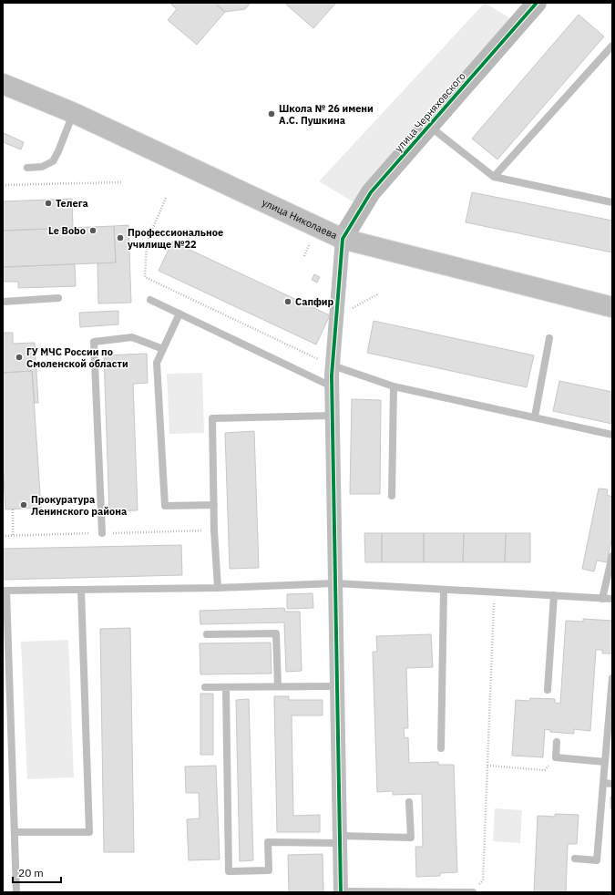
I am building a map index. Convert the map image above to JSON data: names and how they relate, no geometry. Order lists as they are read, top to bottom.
{
  "streets": {
    "main road": ["улица Николаева"],
    "street": ["улица Черняховского"]
  },
  "crossings": [
    ["улица Черняховского", "улица Николаева"]
  ],
  "places": [
    "Школа № 26 имени А.С. Пушкина",
    "Телега",
    "Le Bobo",
    "Профессиональное училище №22",
    "Сапфир",
    "ГУ МЧС России по Смоленской области",
    "Прокуратура Ленинского района"
  ],
  "scale_bar": "20 m"
}
